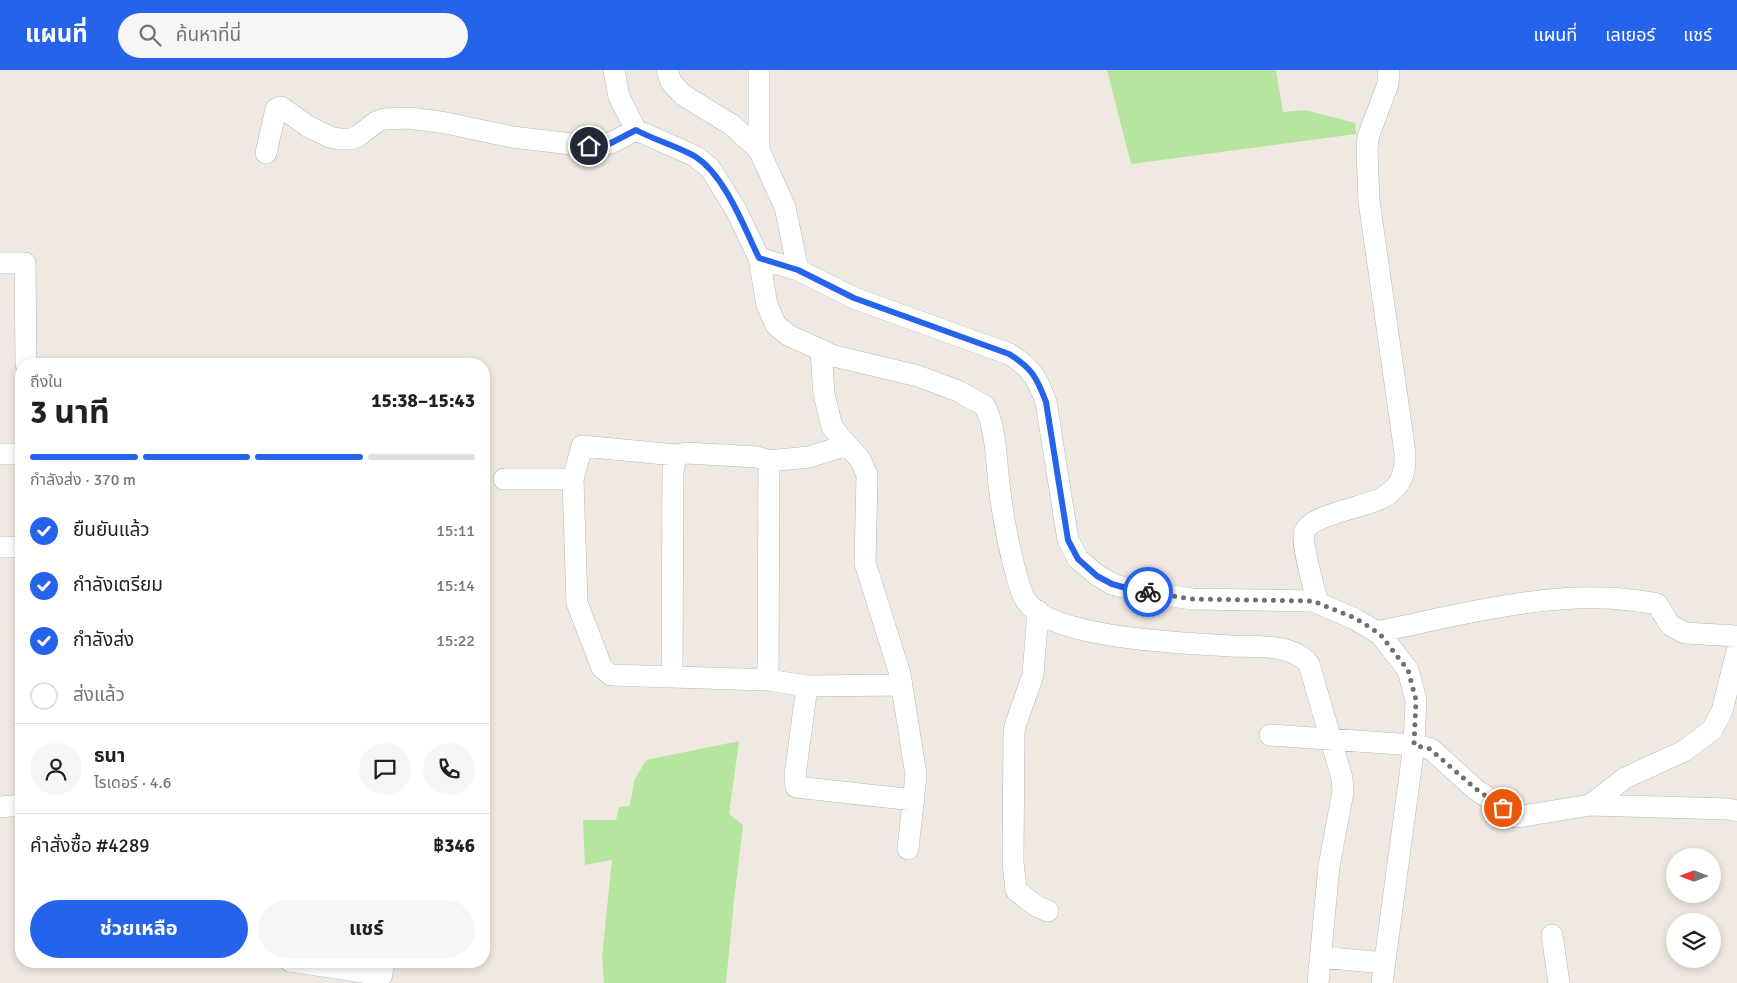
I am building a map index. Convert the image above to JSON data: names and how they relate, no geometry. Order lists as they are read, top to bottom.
{
  "north": "left",
  "page": {
    "header": "แผนที่",
    "search": "ค้นหาที่นี่",
    "nav": ["แผนที่", "เลเยอร์", "แชร์"],
    "heading": ["3 นาที", "ถึงใน", "15:38–15:43"],
    "panel": [
      "ธนา",
      "ไรเดอร์ · 4.6",
      "คำสั่งซื้อ #4289",
      "฿346"
    ],
    "bar": "กำลังส่ง · 370 m",
    "list": [
      ["ยืนยันแล้ว", "15:11"],
      ["กำลังเตรียม", "15:14"],
      ["กำลังส่ง", "15:22"],
      "ส่งแล้ว"
    ],
    "buttons": ["ช่วยเหลือ", "แชร์"]
  }
}
